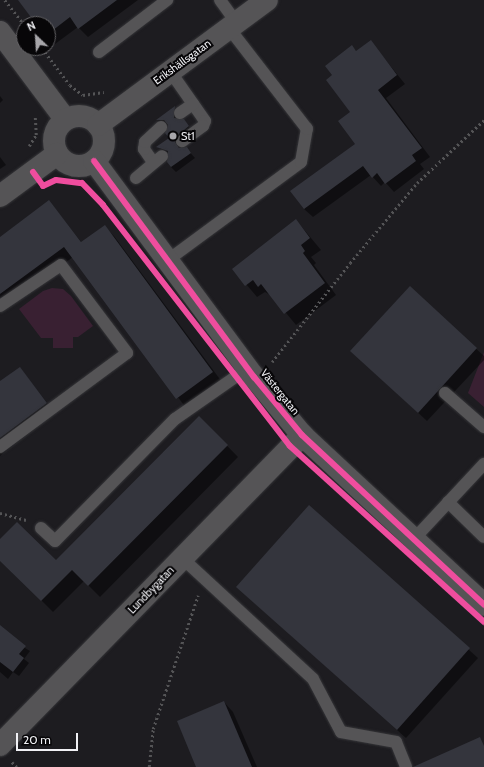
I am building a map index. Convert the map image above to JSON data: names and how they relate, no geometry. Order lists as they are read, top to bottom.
{
  "streets": {
    "street": ["Erikshällsgatan", "Västergatan", "Lundbygatan"]
  },
  "crossings": [
    ["Erikshällsgatan", "Västergatan"],
    ["Västergatan", "Lundbygatan"]
  ],
  "places": ["St1"],
  "scale_bar": "20 m",
  "north": "top left"
}
